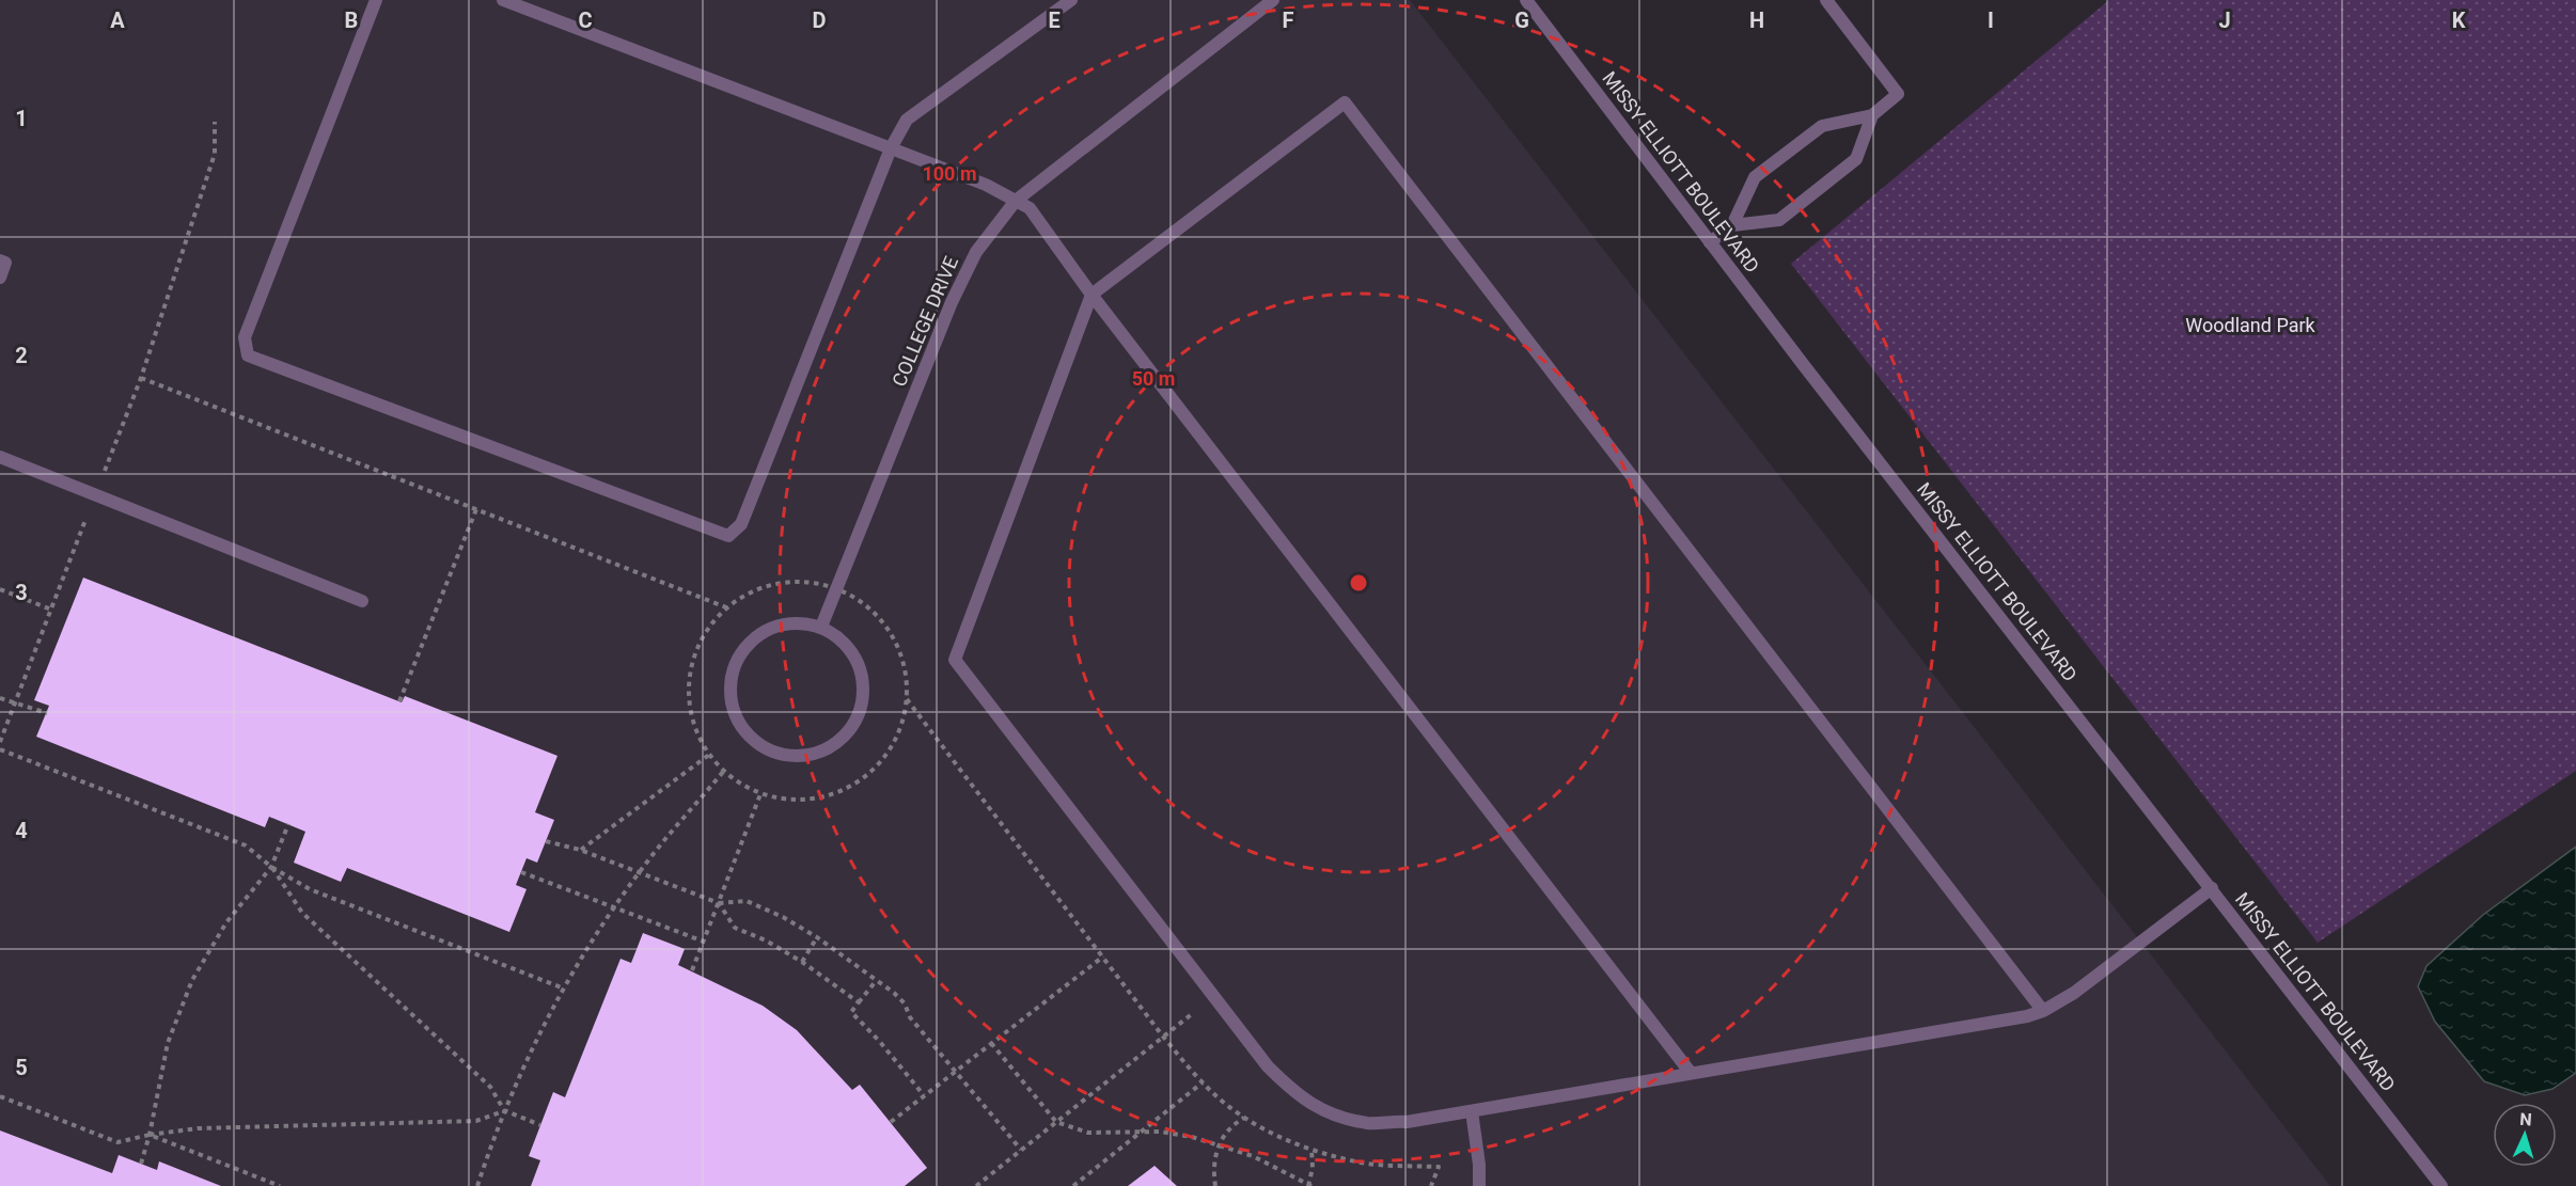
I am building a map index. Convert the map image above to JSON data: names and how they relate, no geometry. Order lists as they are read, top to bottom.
{
  "streets": {
    "street": ["MISSY ELLIOTT BOULEVARD", "COLLEGE DRIVE"]
  },
  "parks": ["Woodland Park"],
  "north": "top",
  "grid": {
    "columns": [
      "A",
      "B",
      "C",
      "D",
      "E",
      "F",
      "G",
      "H",
      "I",
      "J",
      "K"
    ],
    "rows": [
      "1",
      "2",
      "3",
      "4",
      "5"
    ]
  },
  "rings": ["100 m", "50 m"]
}
